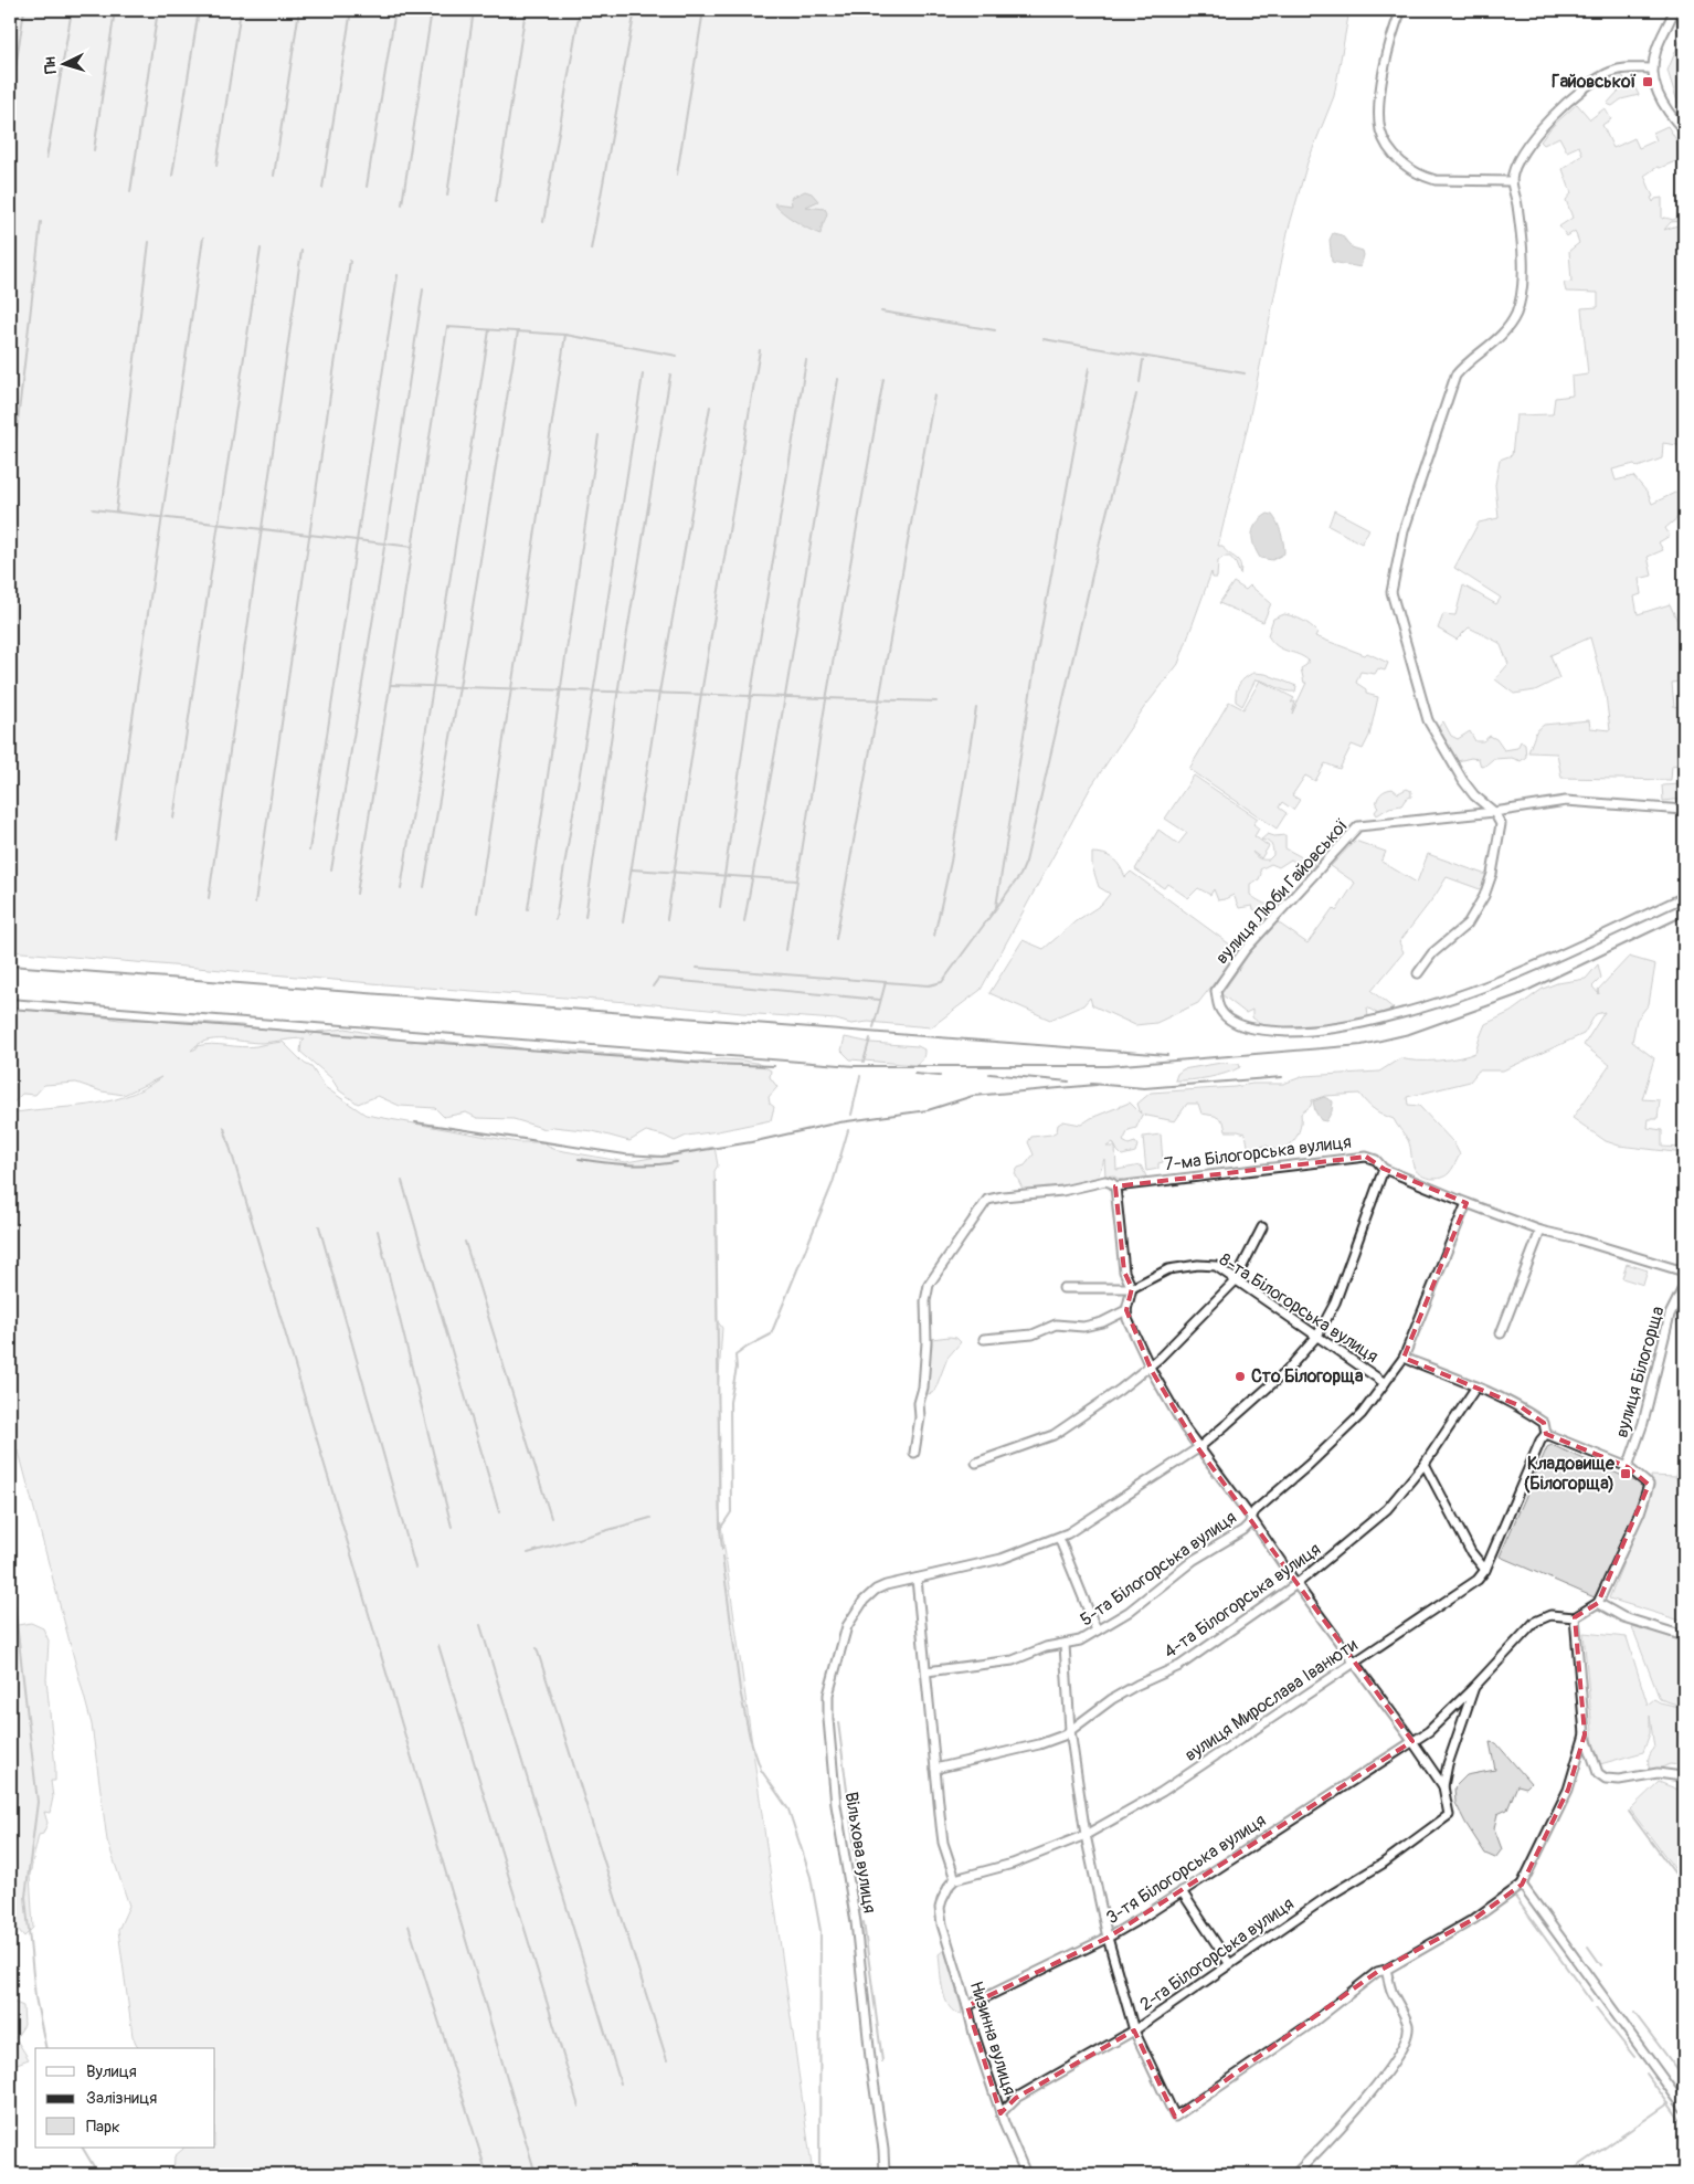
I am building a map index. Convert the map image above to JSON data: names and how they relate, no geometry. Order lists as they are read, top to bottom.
{
  "streets": {
    "street": [
      "вулиця Люби Гайовської",
      "7-ма Білогорська вулиця",
      "8-та Білогорська вулиця",
      "вулиця Білогорща",
      "5-та Білогорська вулиця",
      "4-та Білогорська вулиця",
      "вулиця Мирослава Іванюти",
      "Вільхова вулиця",
      "3-тя Білогорська вулиця",
      "2-га Білогорська вулиця",
      "Низинна вулиця"
    ]
  },
  "crossings": [
    ["7-ма Білогорська вулиця", "5-та Білогорська вулиця"],
    ["7-ма Білогорська вулиця", "Вільхова вулиця"],
    ["8-та Білогорська вулиця", "5-та Білогорська вулиця"],
    ["8-та Білогорська вулиця", "Вільхова вулиця"],
    ["вулиця Мирослава Іванюти", "Низинна вулиця"],
    ["3-тя Білогорська вулиця", "Низинна вулиця"],
    ["2-га Білогорська вулиця", "Низинна вулиця"]
  ],
  "places": {
    "transit": ["Гайовської", "Кладовище (Білогорща)"],
    "other": ["Сто Білогорща"]
  },
  "legend": ["Вулиця", "Залізниця", "Парк"],
  "north": "left"
}
